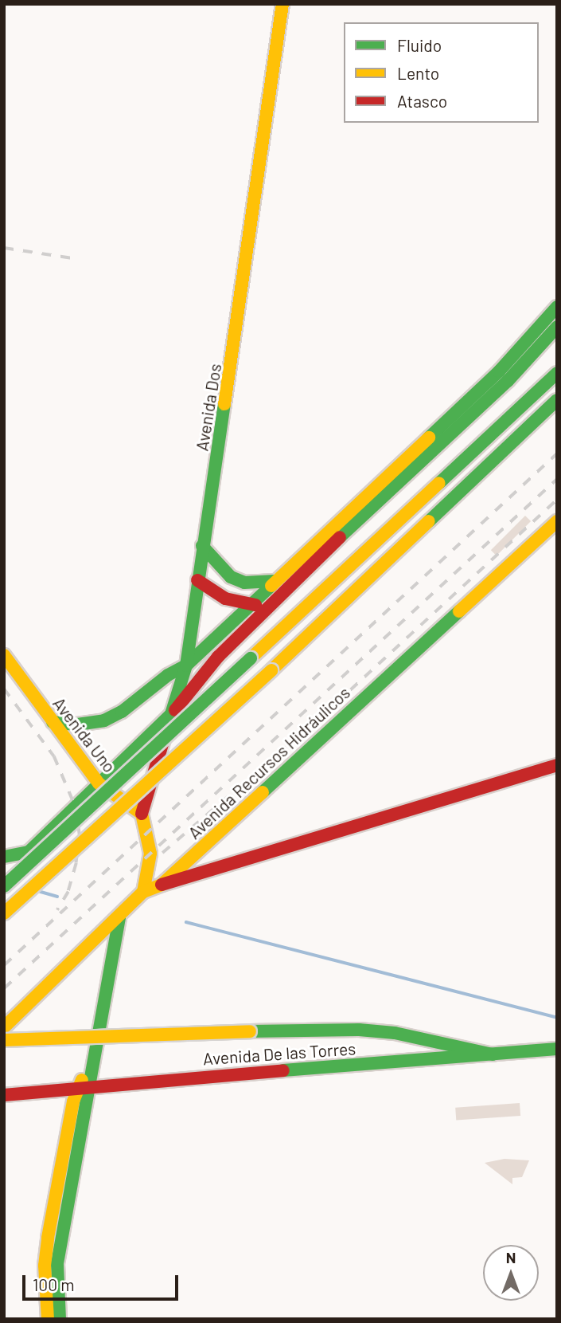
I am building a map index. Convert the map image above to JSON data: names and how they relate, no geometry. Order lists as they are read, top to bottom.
{
  "streets": {
    "main road": [
      "Avenida Dos",
      "Avenida Uno",
      "Avenida Recursos Hidráulicos",
      "Avenida De las Torres"
    ]
  },
  "crossings": [
    ["Avenida Dos", "Avenida Uno"]
  ],
  "legend": ["Fluido", "Lento", "Atasco"],
  "scale_bar": "100 m",
  "north": "top"
}
